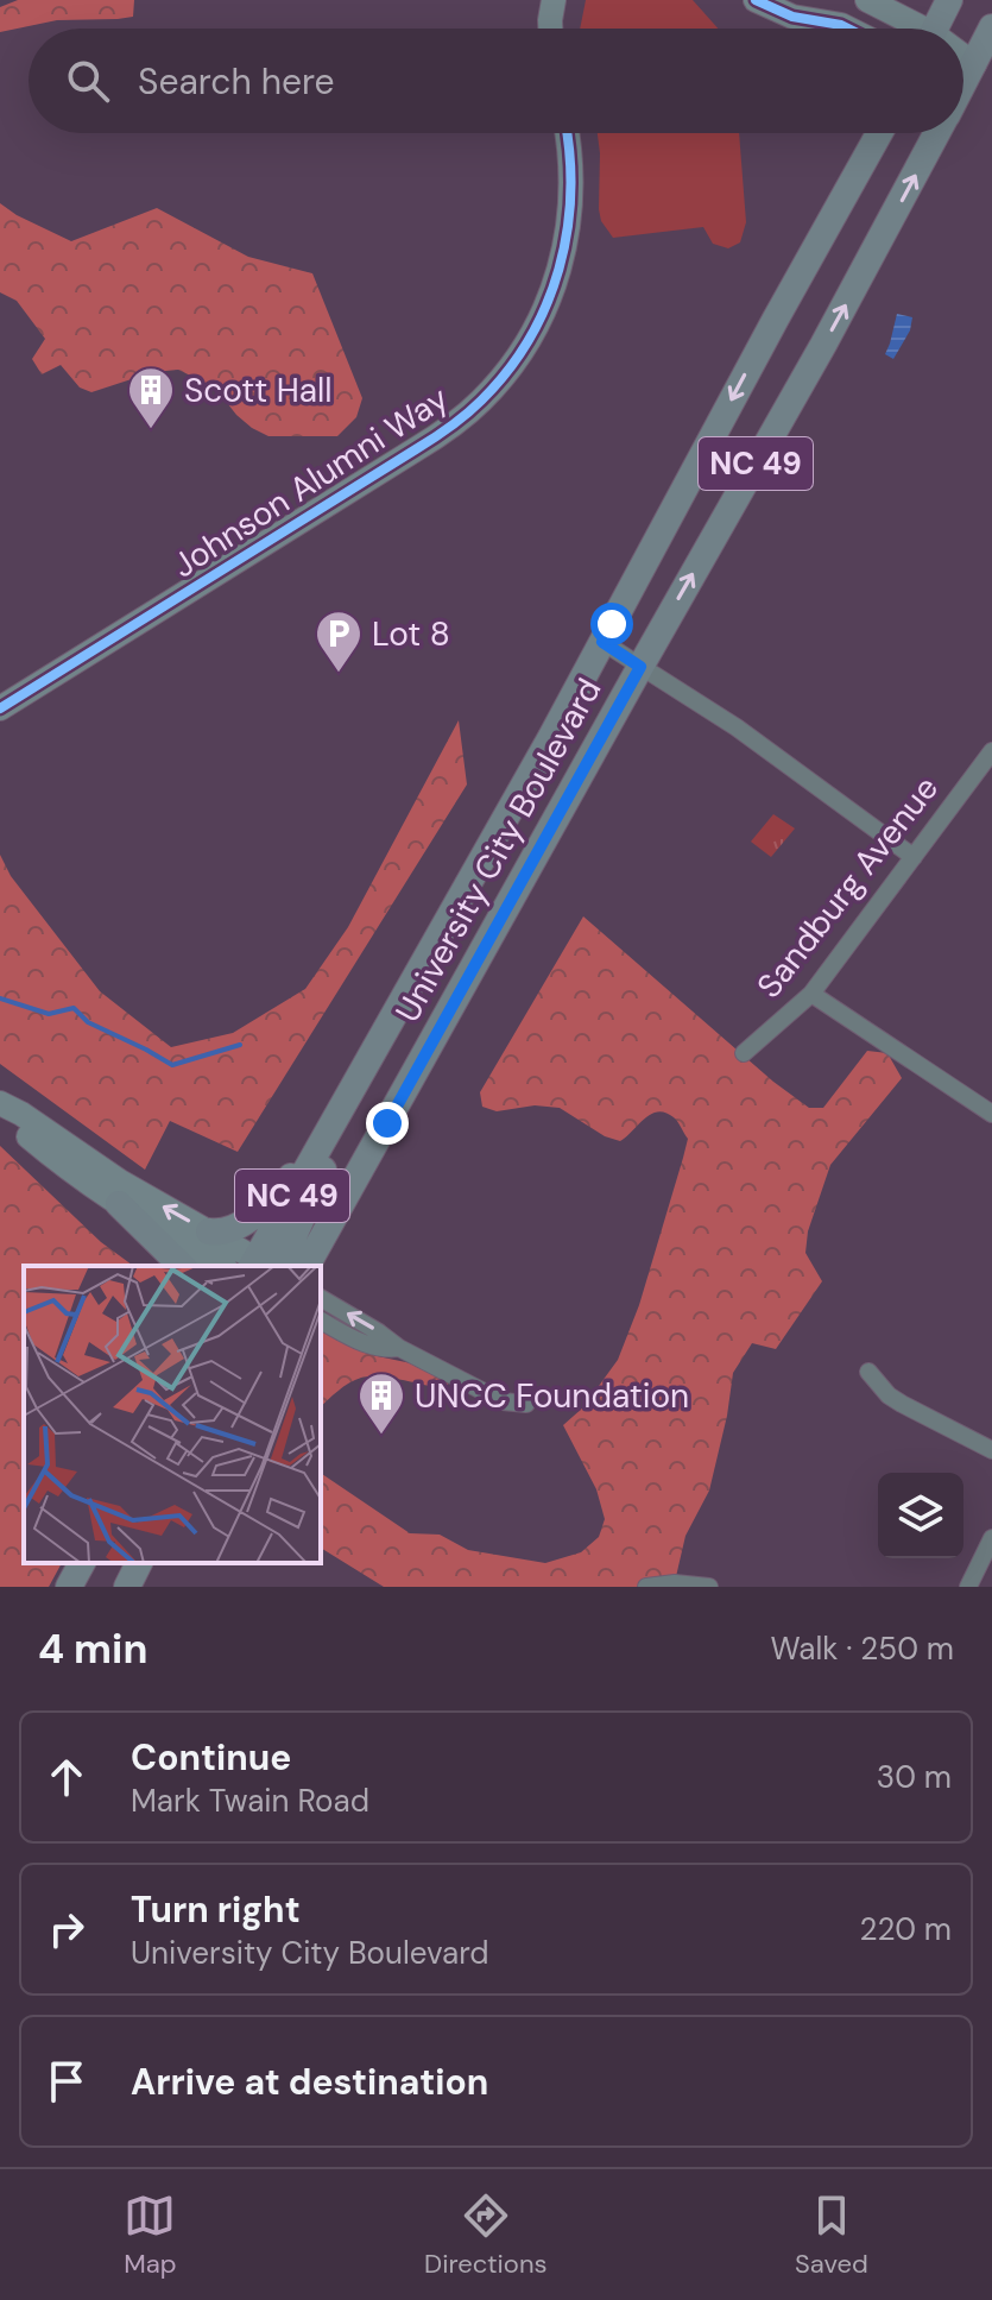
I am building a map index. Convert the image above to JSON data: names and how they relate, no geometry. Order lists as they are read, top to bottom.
{
  "streets": {
    "main road": ["NC 49", "University City Boulevard"],
    "street": ["Johnson Alumni Way", "Sandburg Avenue"]
  },
  "places": {
    "building": ["Scott Hall", "UNCC Foundation"],
    "parking": ["Lot 8"]
  },
  "page": {
    "search": "Search here",
    "heading": ["4 min", "Walk · 250 m"],
    "list": [
      ["Continue", "Mark Twain Road", "30 m"],
      ["Turn right", "University City Boulevard", "220 m"],
      "Arrive at destination"
    ],
    "nav": ["Map", "Directions", "Saved"]
  }
}
